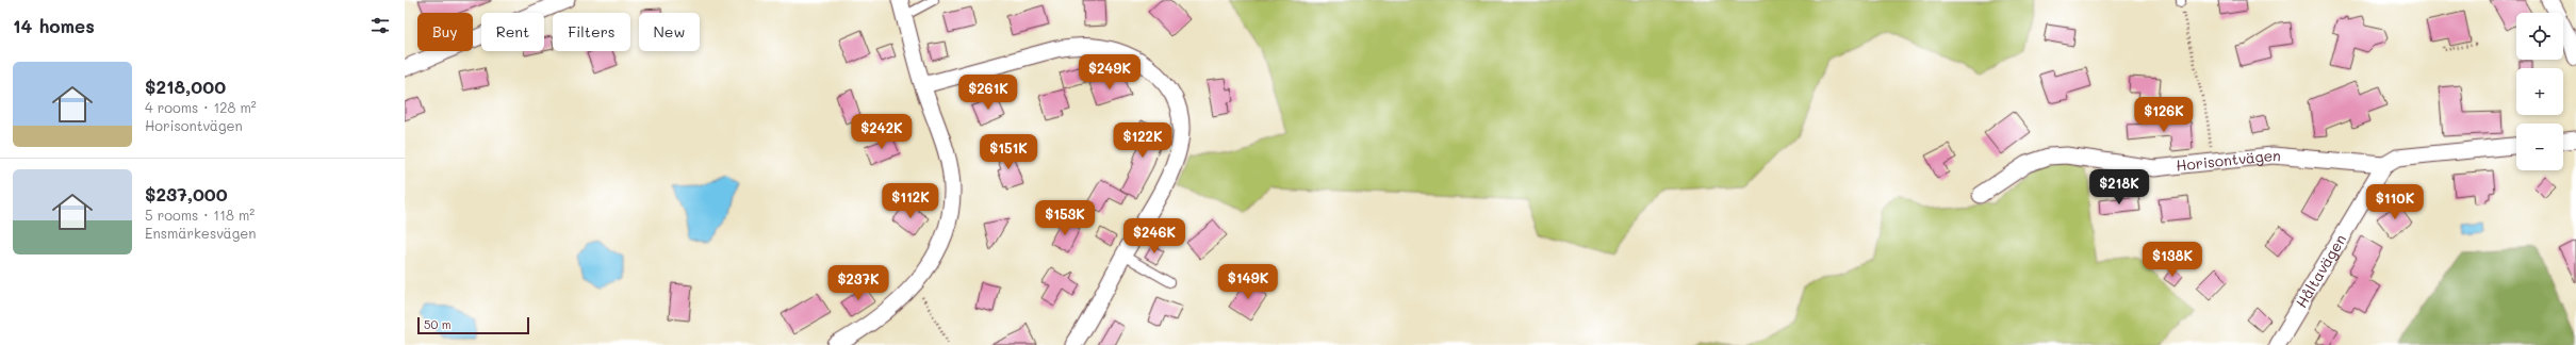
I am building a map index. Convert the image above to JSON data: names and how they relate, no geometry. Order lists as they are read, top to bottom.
{
  "streets": {
    "street": ["Horisontvägen", "Håltavägen"]
  },
  "crossings": [
    ["Horisontvägen", "Håltavägen"]
  ],
  "scale_bar": "50 m",
  "page": {
    "heading": "14 homes",
    "map_buttons": ["+", "−"],
    "chip": [
      "Buy",
      "Rent",
      "Filters",
      "New"
    ],
    "list": [
      {
        "name": "$218,000",
        "note": "4 rooms · 128 m² · Horisontvägen"
      },
      {
        "name": "$237,000",
        "note": "5 rooms · 118 m² · Ensmärkesvägen"
      }
    ],
    "price": [
      "$249K",
      "$261K",
      "$126K",
      "$242K",
      "$122K",
      "$151K",
      "$218K",
      "$112K",
      "$110K",
      "$153K",
      "$246K",
      "$138K",
      "$149K",
      "$237K"
    ],
    "scale": "50 m"
  }
}
